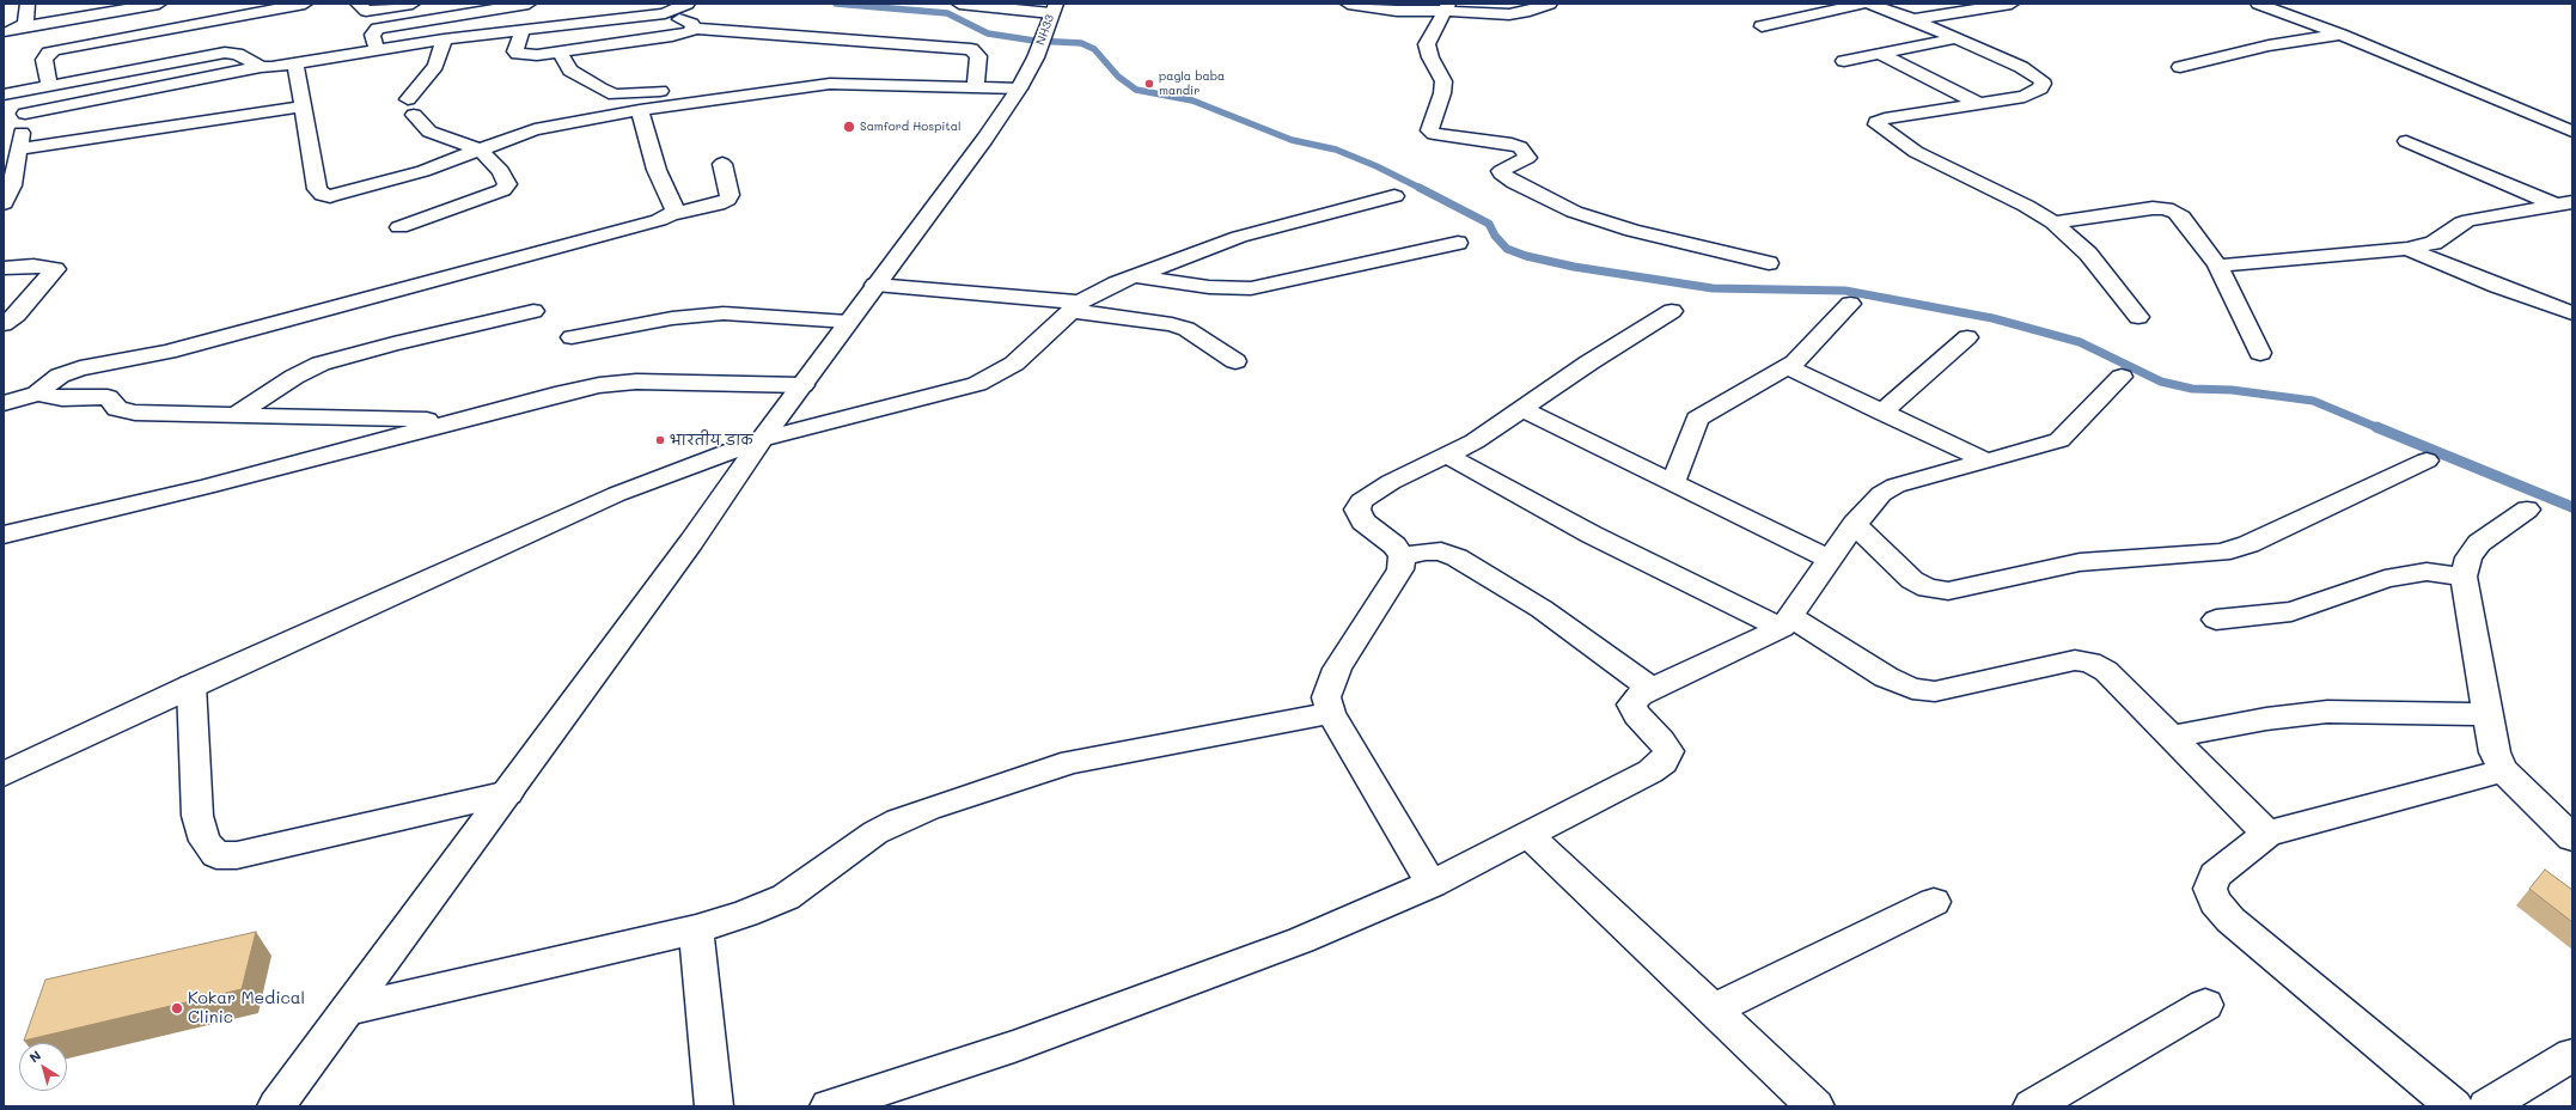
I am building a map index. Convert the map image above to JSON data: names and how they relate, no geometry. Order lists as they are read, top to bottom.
{
  "streets": {
    "street": ["NH33"]
  },
  "places": [
    "pagla baba mandir",
    "Samford Hospital",
    "भारतीय डाक",
    "Kokar Medical Clinic"
  ],
  "north": "top left"
}
